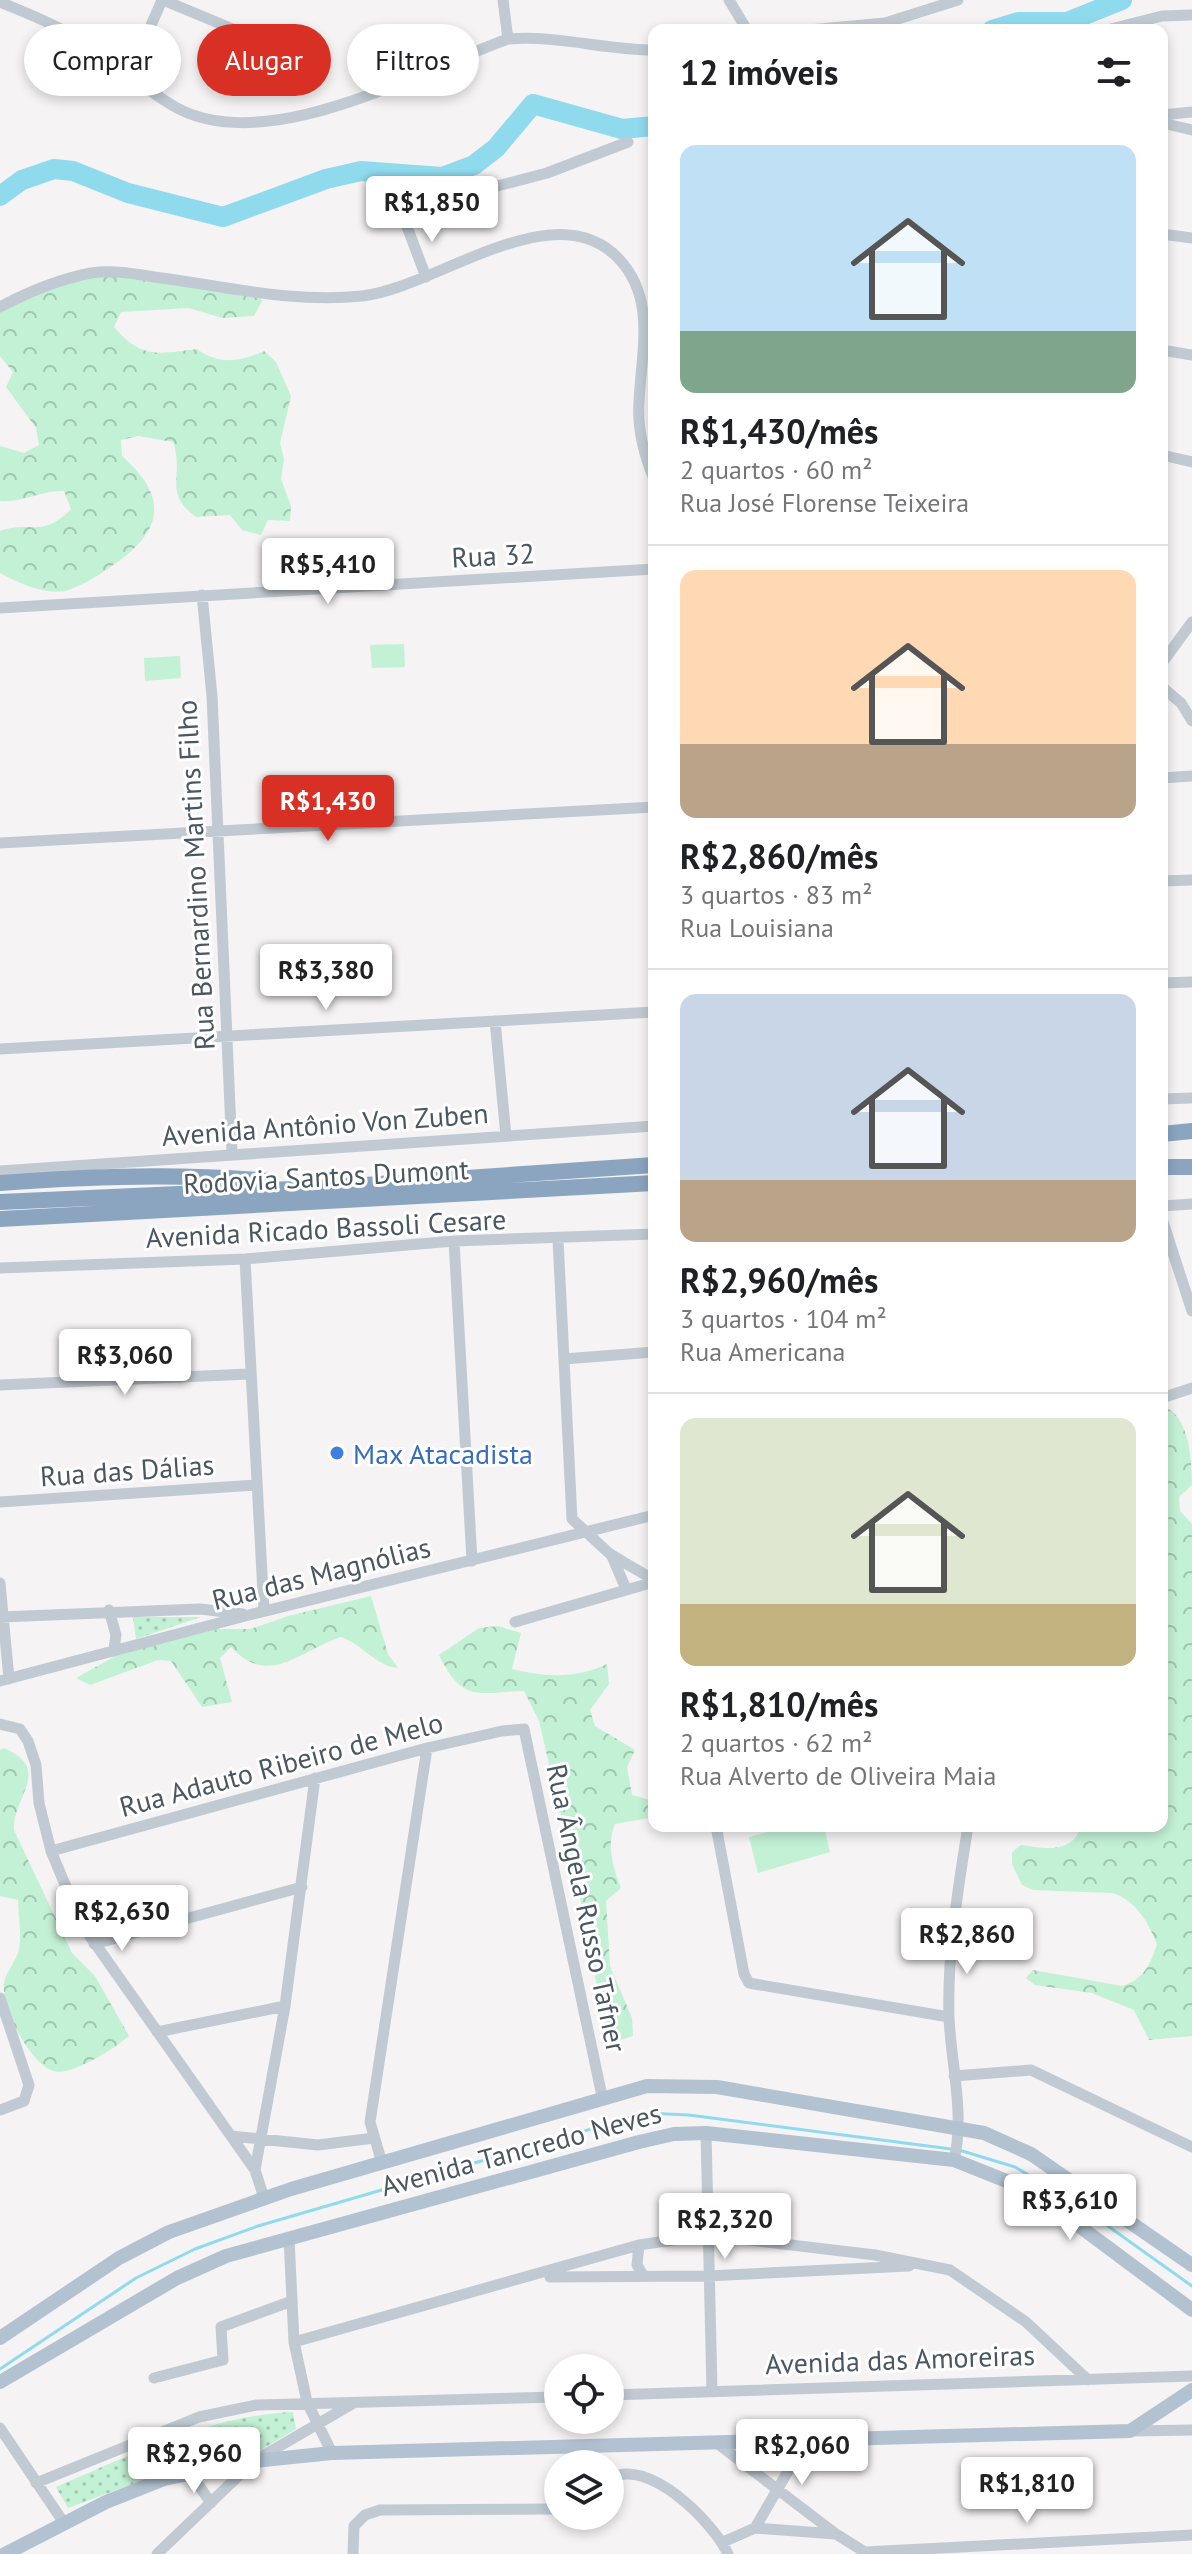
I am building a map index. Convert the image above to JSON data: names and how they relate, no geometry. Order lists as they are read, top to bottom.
{
  "streets": {
    "highway": ["Rodovia Santos Dumont"],
    "main road": ["Avenida Tancredo Neves"],
    "street": [
      "Rua 32",
      "Rua Bernardino Martins Filho",
      "Avenida Antônio Von Zuben",
      "Avenida Ricado Bassoli Cesare",
      "Rua das Dálias",
      "Rua das Magnólias",
      "Rua Adauto Ribeiro de Melo",
      "Rua Ângela Russo Tafner",
      "Avenida das Amoreiras"
    ]
  },
  "crossings": [
    ["Rua 32", "Rua Bernardino Martins Filho"],
    ["Rua Bernardino Martins Filho", "Avenida Antônio Von Zuben"],
    ["Rua Adauto Ribeiro de Melo", "Rua Ângela Russo Tafner"]
  ],
  "places": ["Max Atacadista"],
  "page": {
    "chip": ["Comprar", "Alugar", "Filtros"],
    "heading": "12 imóveis",
    "list": [
      {
        "name": "R$1,430/mês",
        "note": "2 quartos · 60 m² · Rua José Florense Teixeira"
      },
      {
        "name": "R$2,860/mês",
        "note": "3 quartos · 83 m² · Rua Louisiana"
      },
      {
        "name": "R$2,960/mês",
        "note": "3 quartos · 104 m² · Rua Americana"
      },
      {
        "name": "R$1,810/mês",
        "note": "2 quartos · 62 m² · Rua Alverto de Oliveira Maia"
      }
    ],
    "price": [
      "R$1,850",
      "R$5,410",
      "R$1,430",
      "R$3,380",
      "R$3,060",
      "R$2,630",
      "R$2,860",
      "R$3,610",
      "R$2,320",
      "R$2,060",
      "R$2,960",
      "R$1,810"
    ]
  }
}
